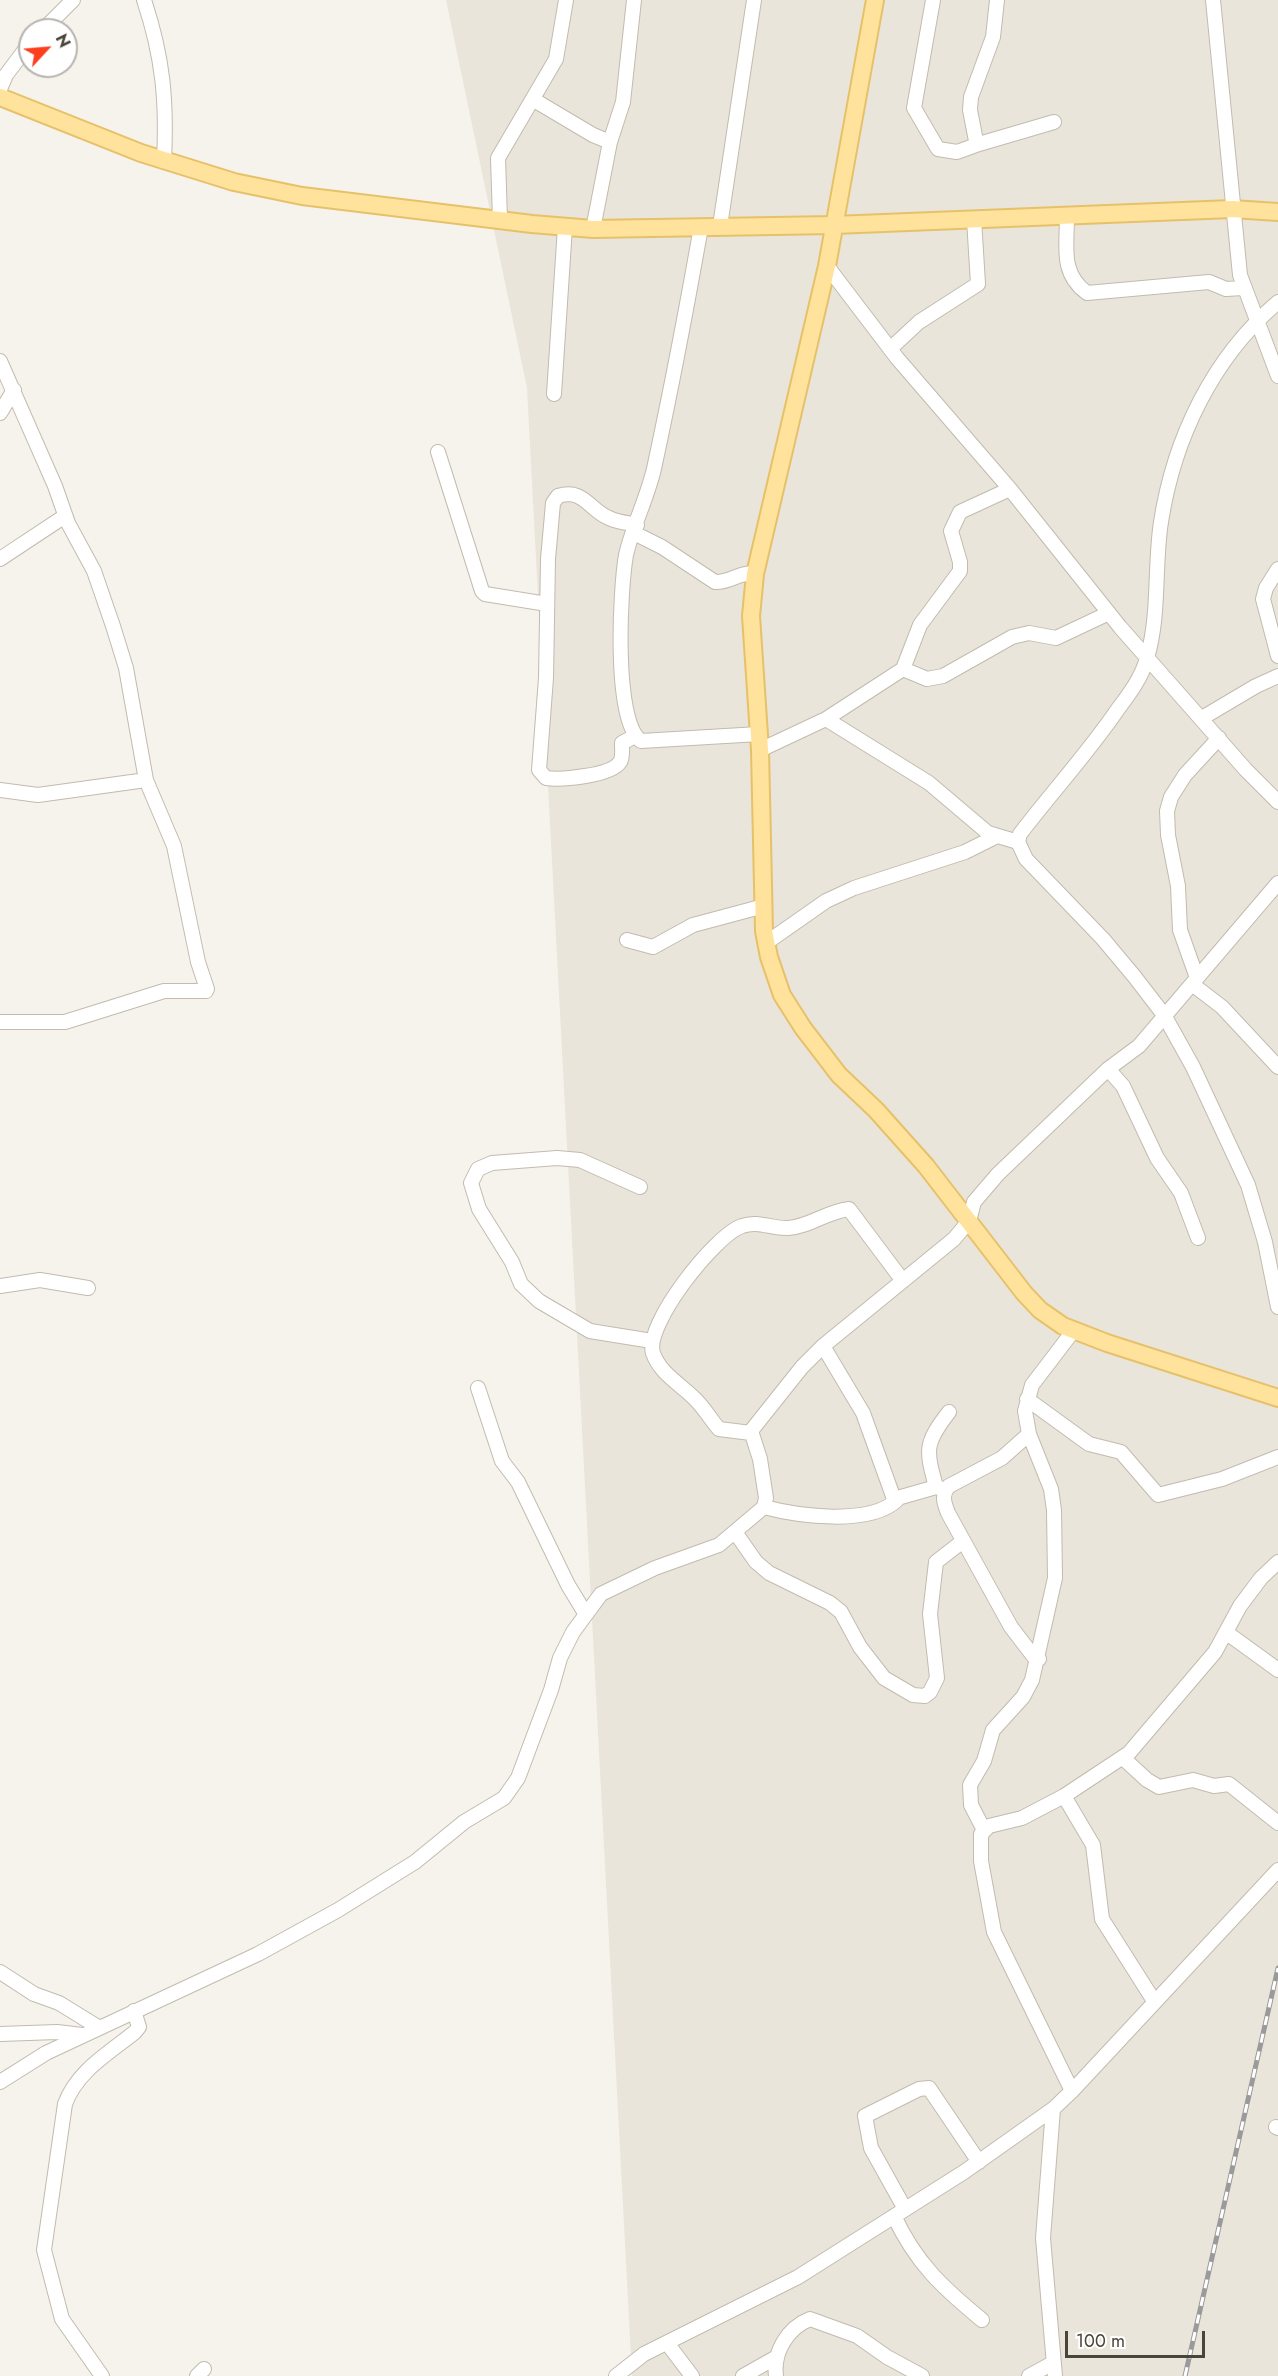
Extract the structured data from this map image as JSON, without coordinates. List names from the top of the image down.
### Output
{
  "scale_bar": "100 m",
  "north": "top right"
}
